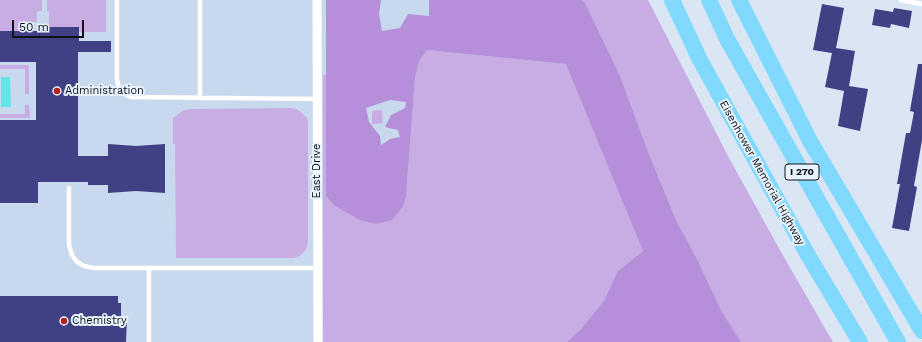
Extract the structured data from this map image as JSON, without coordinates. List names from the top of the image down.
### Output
{
  "streets": {
    "highway": ["I 270", "Eisenhower Memorial Highway"],
    "street": ["East Drive"]
  },
  "places": ["Administration", "Chemistry"],
  "scale_bar": "50 m"
}
